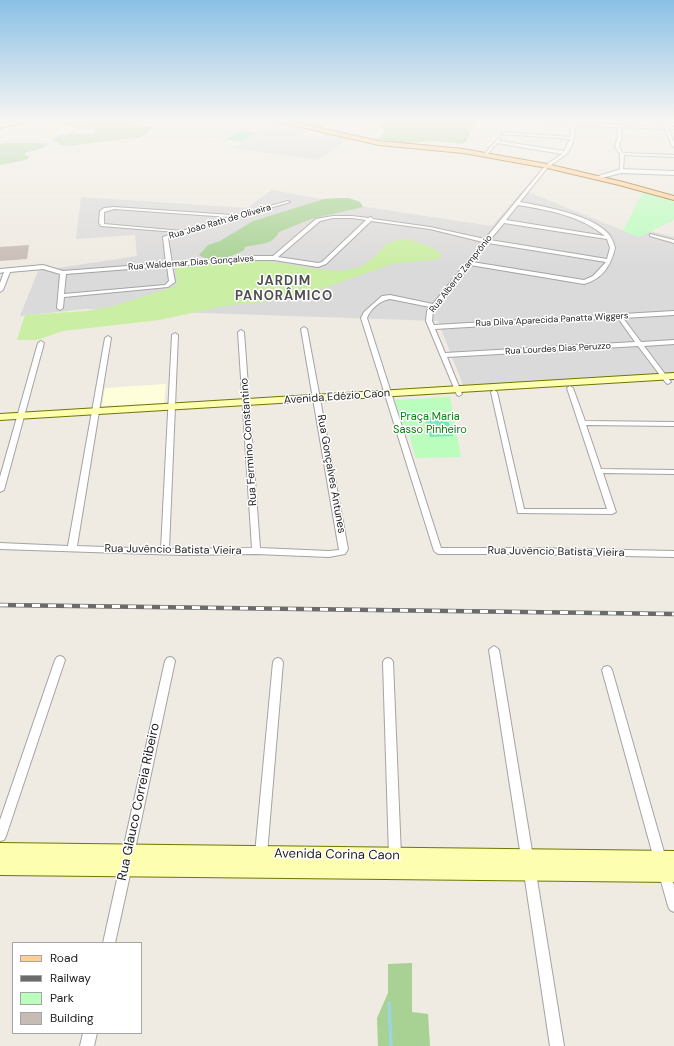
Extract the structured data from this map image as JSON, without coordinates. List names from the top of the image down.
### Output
{
  "streets": {
    "main road": ["Avenida Edézio Caon", "Avenida Corina Caon"],
    "street": [
      "Rua João Rath de Oliveira",
      "Rua Waldemar Dias Gonçalves",
      "Rua Alberto Zamprônio",
      "Rua Dilva Aparecida Panatta Wiggers",
      "Rua Lourdes Dias Peruzzo",
      "Rua Fermino Constantino",
      "Rua Gonçalves Antunes",
      "Rua Juvêncio Batista Vieira",
      "Rua Glauco Correia Ribeiro"
    ]
  },
  "crossings": [
    ["Rua João Rath de Oliveira", "Rua Waldemar Dias Gonçalves"],
    ["Rua Alberto Zamprônio", "Rua Dilva Aparecida Panatta Wiggers"],
    ["Rua Alberto Zamprônio", "Rua Lourdes Dias Peruzzo"],
    ["Rua Alberto Zamprônio", "Avenida Edézio Caon"],
    ["Avenida Edézio Caon", "Rua Fermino Constantino"],
    ["Avenida Edézio Caon", "Rua Gonçalves Antunes"],
    ["Avenida Edézio Caon", "Rua Juvêncio Batista Vieira"],
    ["Rua Fermino Constantino", "Rua Juvêncio Batista Vieira"],
    ["Rua Gonçalves Antunes", "Rua Juvêncio Batista Vieira"],
    ["Rua Glauco Correia Ribeiro", "Avenida Corina Caon"]
  ],
  "districts": ["JARDIM PANORÂMICO"],
  "parks": ["Praça Maria Sasso Pinheiro"],
  "legend": [
    "Road",
    "Railway",
    "Park",
    "Building"
  ]
}
